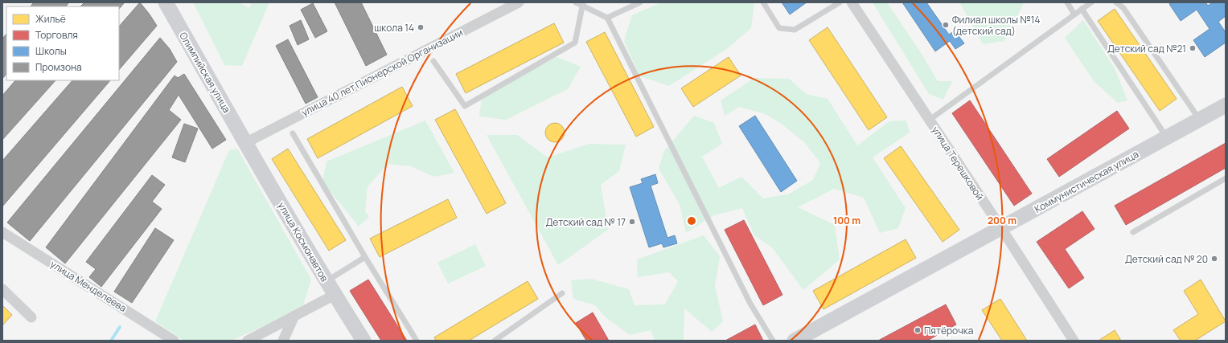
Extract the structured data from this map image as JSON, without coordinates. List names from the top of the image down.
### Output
{
  "streets": {
    "street": [
      "Олимпийская улица",
      "улица 40 лет Пионерской Организации",
      "улица Терешковой",
      "Коммунистическая улица",
      "улица Космонавтов",
      "улица Менделеева"
    ]
  },
  "crossings": [
    ["Олимпийская улица", "улица 40 лет Пионерской Организации"],
    ["Олимпийская улица", "улица Космонавтов"],
    ["улица 40 лет Пионерской Организации", "улица Космонавтов"],
    ["улица Терешковой", "Коммунистическая улица"]
  ],
  "places": [
    "Филиал школы №14 (детский сад)",
    "школа 14",
    "Детский сад №21",
    "Детский сад № 17",
    "Детский сад № 20",
    "Пятёрочка"
  ],
  "legend": [
    "Жильё",
    "Торговля",
    "Школы",
    "Промзона"
  ],
  "rings": ["100 m", "200 m"]
}
